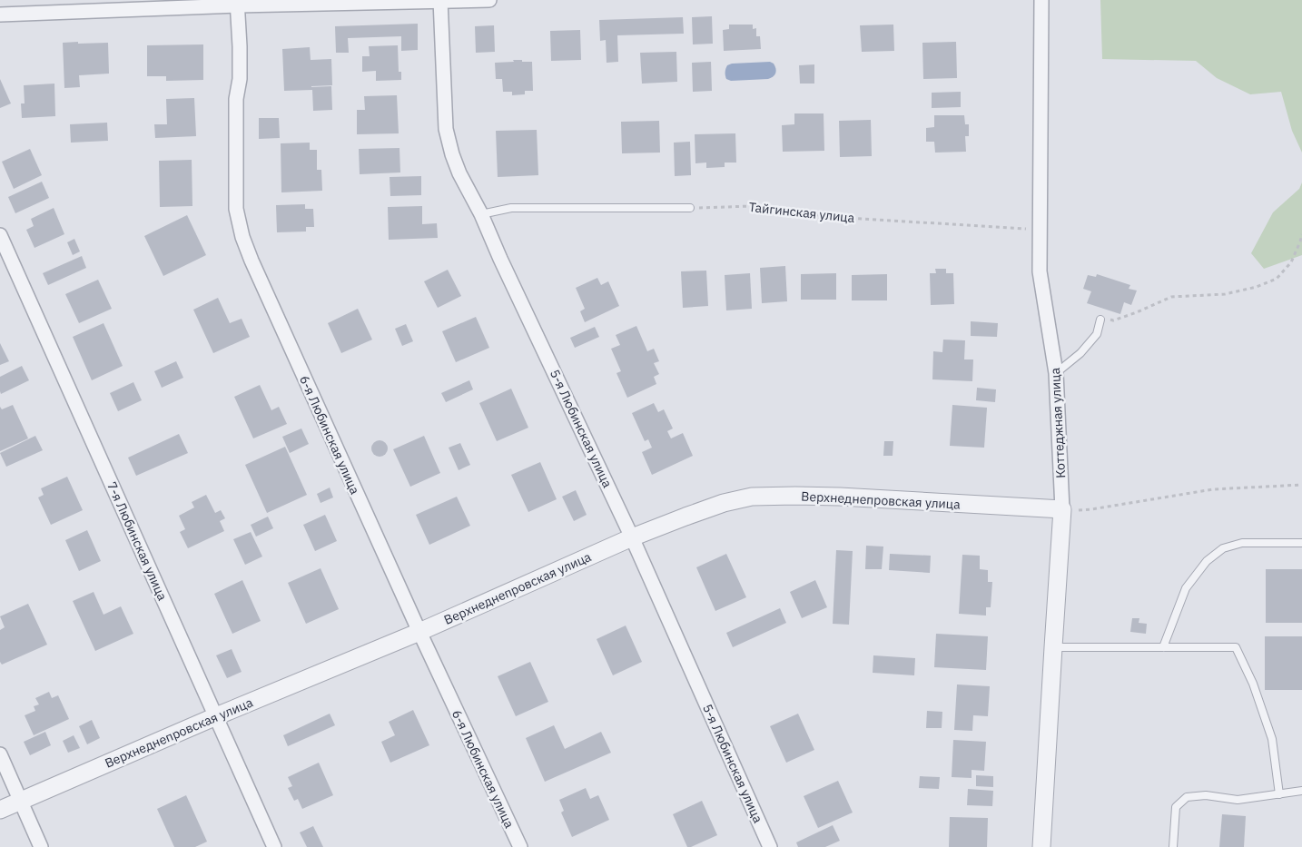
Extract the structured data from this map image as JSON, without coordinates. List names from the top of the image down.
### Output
{
  "streets": {
    "street": [
      "Коттеджная улица",
      "5-я Любинская улица",
      "6-я Любинская улица",
      "Верхнеднепровская улица",
      "7-я Любинская улица"
    ],
    "path": ["Тайгинская улица"]
  },
  "crossings": [
    ["Тайгинская улица", "Коттеджная улица"],
    ["Коттеджная улица", "Верхнеднепровская улица"],
    ["5-я Любинская улица", "Верхнеднепровская улица"],
    ["6-я Любинская улица", "Верхнеднепровская улица"],
    ["Верхнеднепровская улица", "7-я Любинская улица"]
  ]
}
